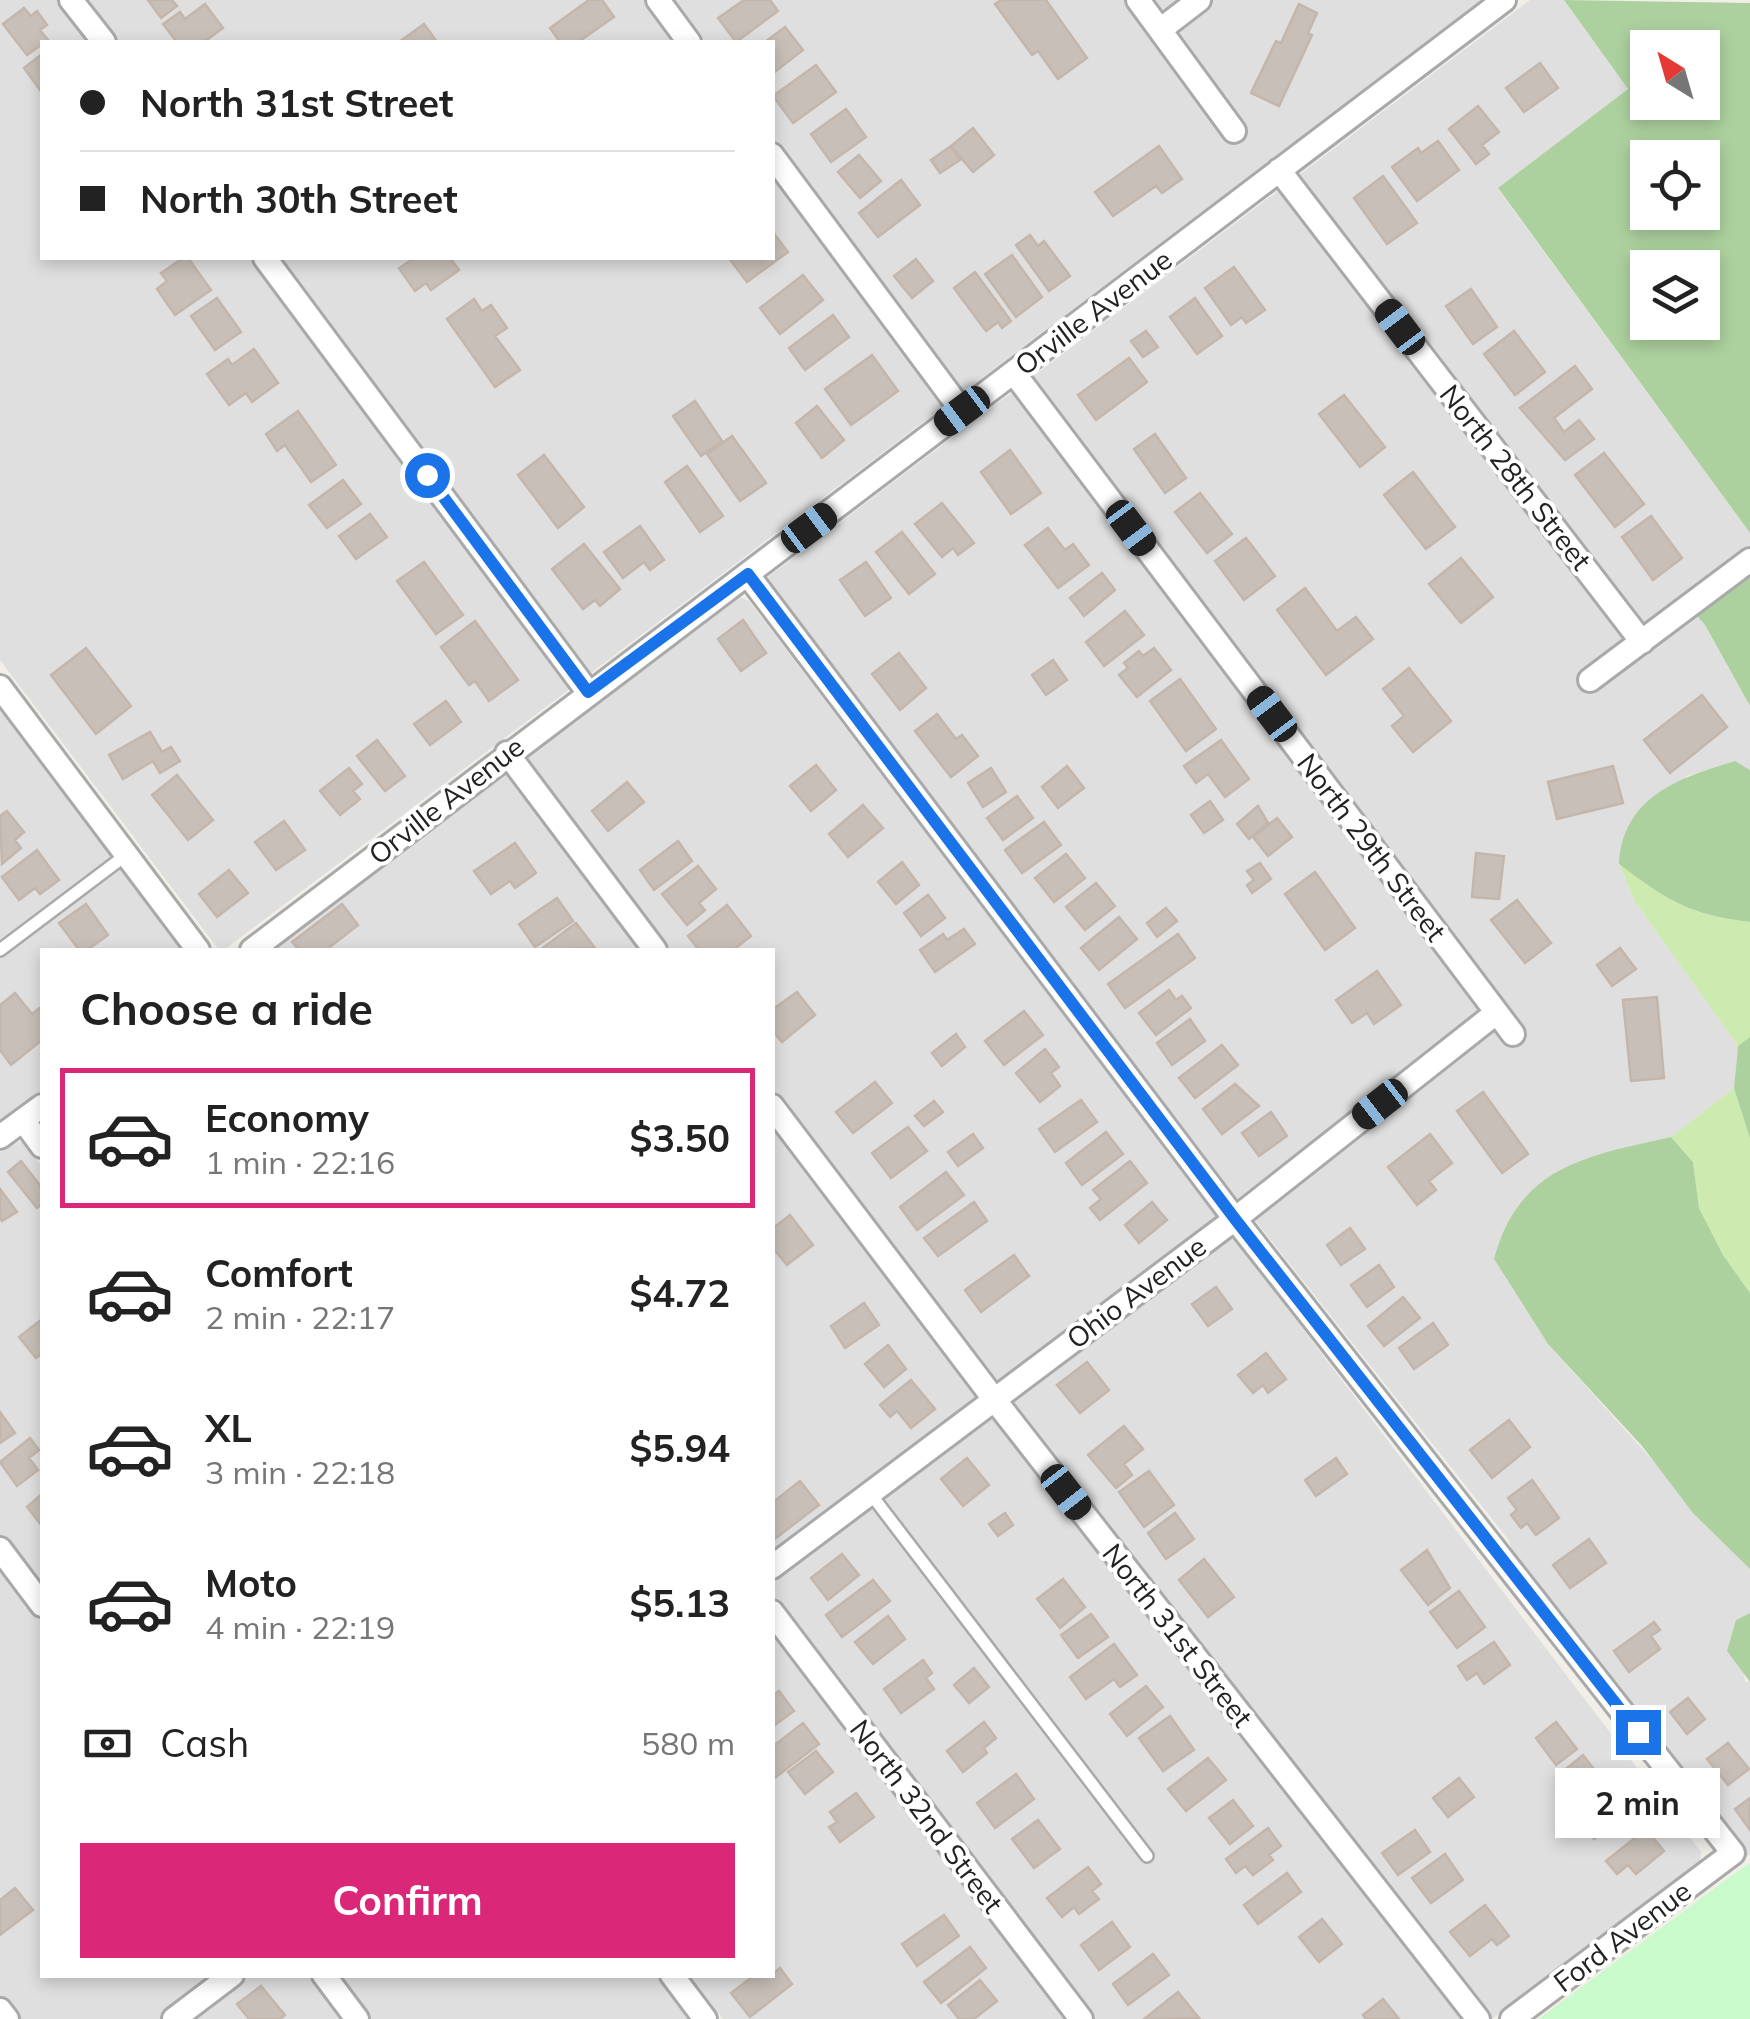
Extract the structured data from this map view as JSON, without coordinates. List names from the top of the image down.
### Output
{
  "streets": {
    "street": [
      "Orville Avenue",
      "North 28th Street",
      "North 29th Street",
      "Ohio Avenue",
      "North 31st Street",
      "North 32nd Street",
      "Ford Avenue"
    ]
  },
  "crossings": [
    ["Orville Avenue", "North 28th Street"],
    ["Orville Avenue", "North 29th Street"],
    ["North 29th Street", "Ohio Avenue"],
    ["Ohio Avenue", "North 31st Street"],
    ["Ohio Avenue", "Ford Avenue"]
  ],
  "north": "top left",
  "page": {
    "banner": ["North 31st Street", "North 30th Street"],
    "heading": "Choose a ride",
    "list": [
      {
        "name": "Economy",
        "note": "1 min · 22:16",
        "value": "$3.50"
      },
      {
        "name": "Comfort",
        "note": "2 min · 22:17",
        "value": "$4.72"
      },
      {
        "name": "XL",
        "note": "3 min · 22:18",
        "value": "$5.94"
      },
      {
        "name": "Moto",
        "note": "4 min · 22:19",
        "value": "$5.13"
      }
    ],
    "pay": ["Cash", "580 m"],
    "bubble": "2 min",
    "buttons": "Confirm"
  }
}
